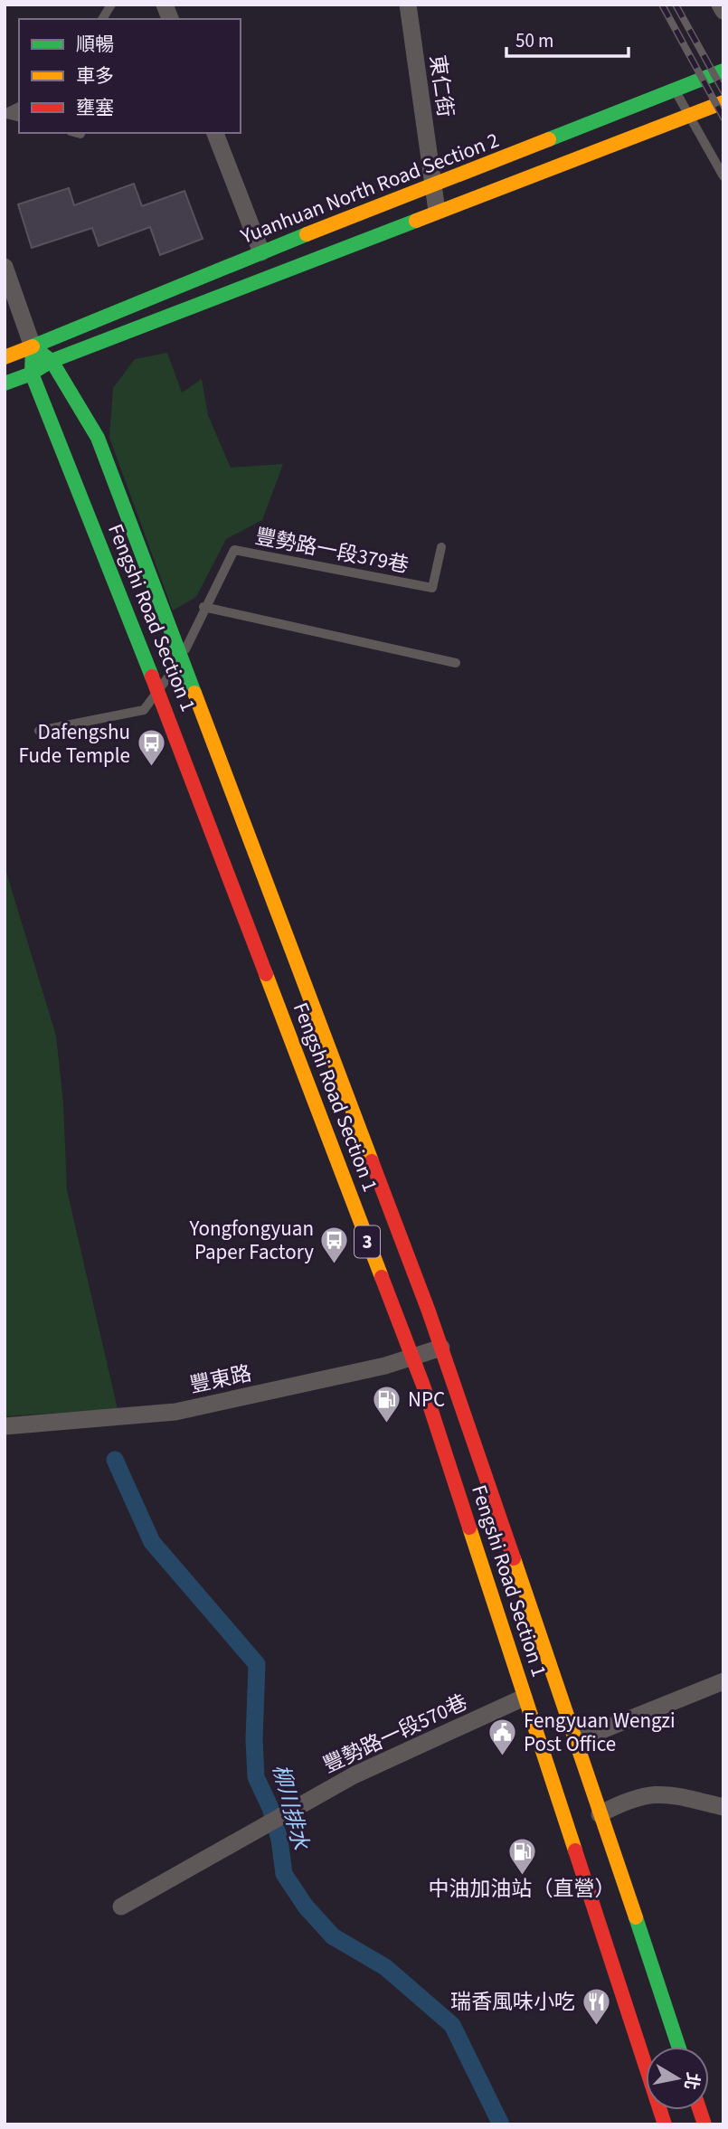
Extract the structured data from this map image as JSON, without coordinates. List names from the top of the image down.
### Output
{
  "streets": {
    "main road": ["Yuanhuan North Road Section 2", "Fengshi Road Section 1", "3"],
    "street": ["東仁街", "豐東路", "豐勢路一段570巷"],
    "lane": ["豐勢路一段379巷"]
  },
  "crossings": [
    ["東仁街", "Yuanhuan North Road Section 2"],
    ["Yuanhuan North Road Section 2", "Fengshi Road Section 1"],
    ["豐勢路一段379巷", "Fengshi Road Section 1"],
    ["Fengshi Road Section 1", "豐東路"],
    ["Fengshi Road Section 1", "豐勢路一段570巷"]
  ],
  "water": ["柳川排水"],
  "places": {
    "bus stop": ["Dafengshu Fude Temple", "Yongfongyuan Paper Factory"],
    "fuel station": ["NPC", "中油加油站（直營）"],
    "public building": ["Fengyuan Wengzi Post Office"],
    "restaurant": ["瑞香風味小吃"]
  },
  "legend": ["順暢", "車多", "壅塞"],
  "scale_bar": "50 m",
  "north": "right"
}
